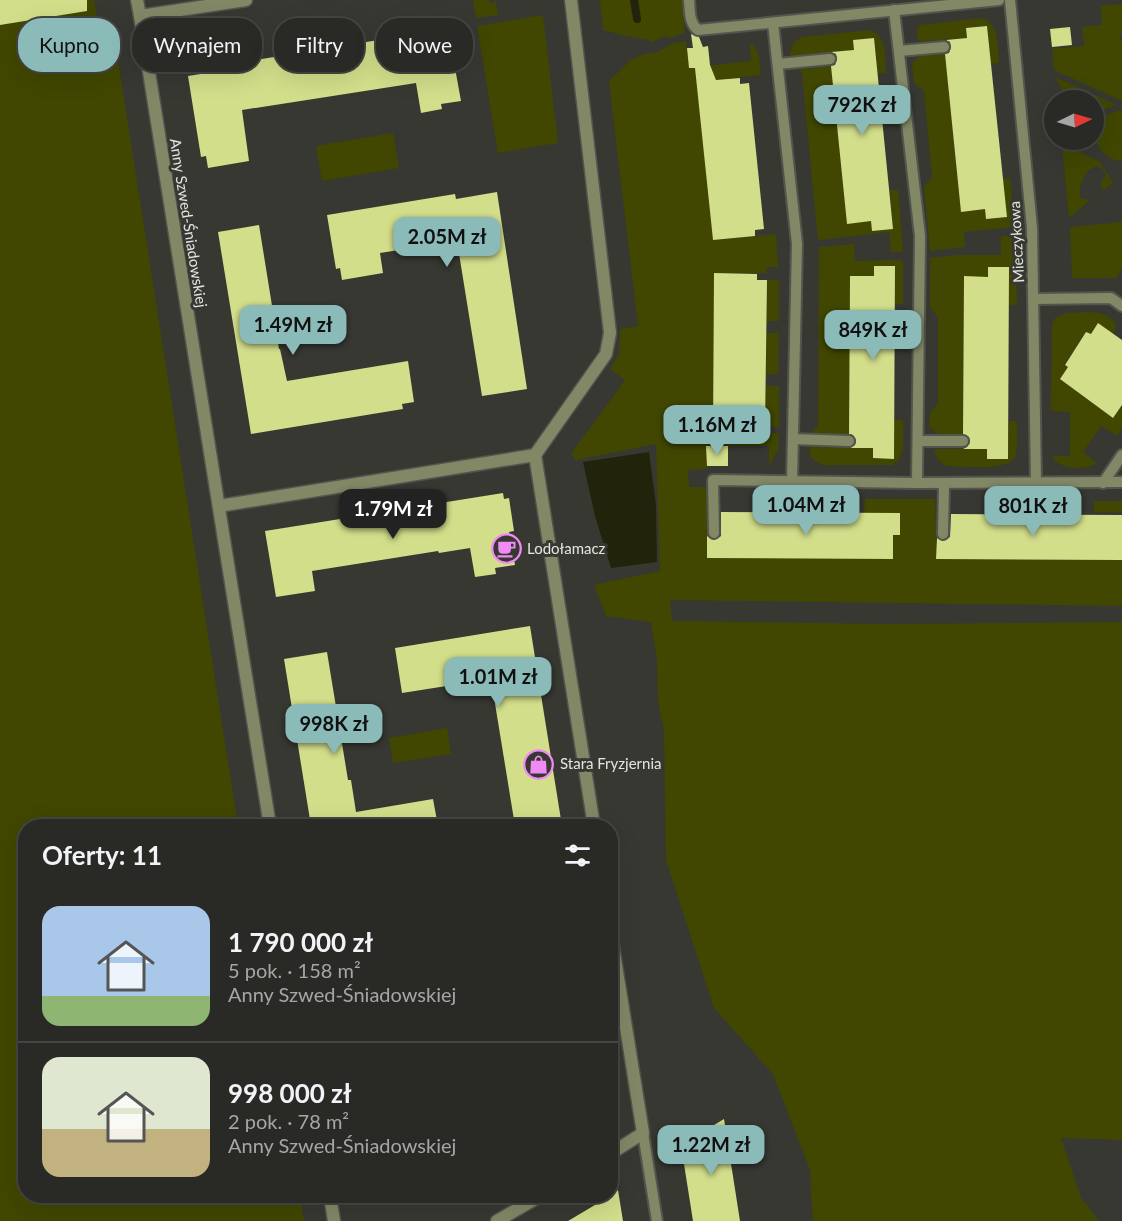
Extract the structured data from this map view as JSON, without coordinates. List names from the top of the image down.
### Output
{
  "streets": {
    "street": ["Anny Szwed-Śniadowskiej"],
    "lane": ["Mieczykowa"]
  },
  "places": {
    "cafe": ["Lodołamacz"],
    "shop": ["Stara Fryzjernia"]
  },
  "north": "right",
  "page": {
    "chip": [
      "Kupno",
      "Wynajem",
      "Filtry",
      "Nowe"
    ],
    "price": [
      "792K zł",
      "2.05M zł",
      "1.49M zł",
      "849K zł",
      "1.16M zł",
      "1.04M zł",
      "801K zł",
      "1.79M zł",
      "1.01M zł",
      "998K zł",
      "1.22M zł"
    ],
    "heading": "Oferty: 11",
    "list": [
      {
        "name": "1 790 000 zł",
        "note": "5 pok. · 158 m² · Anny Szwed-Śniadowskiej"
      },
      {
        "name": "998 000 zł",
        "note": "2 pok. · 78 m² · Anny Szwed-Śniadowskiej"
      }
    ]
  }
}
